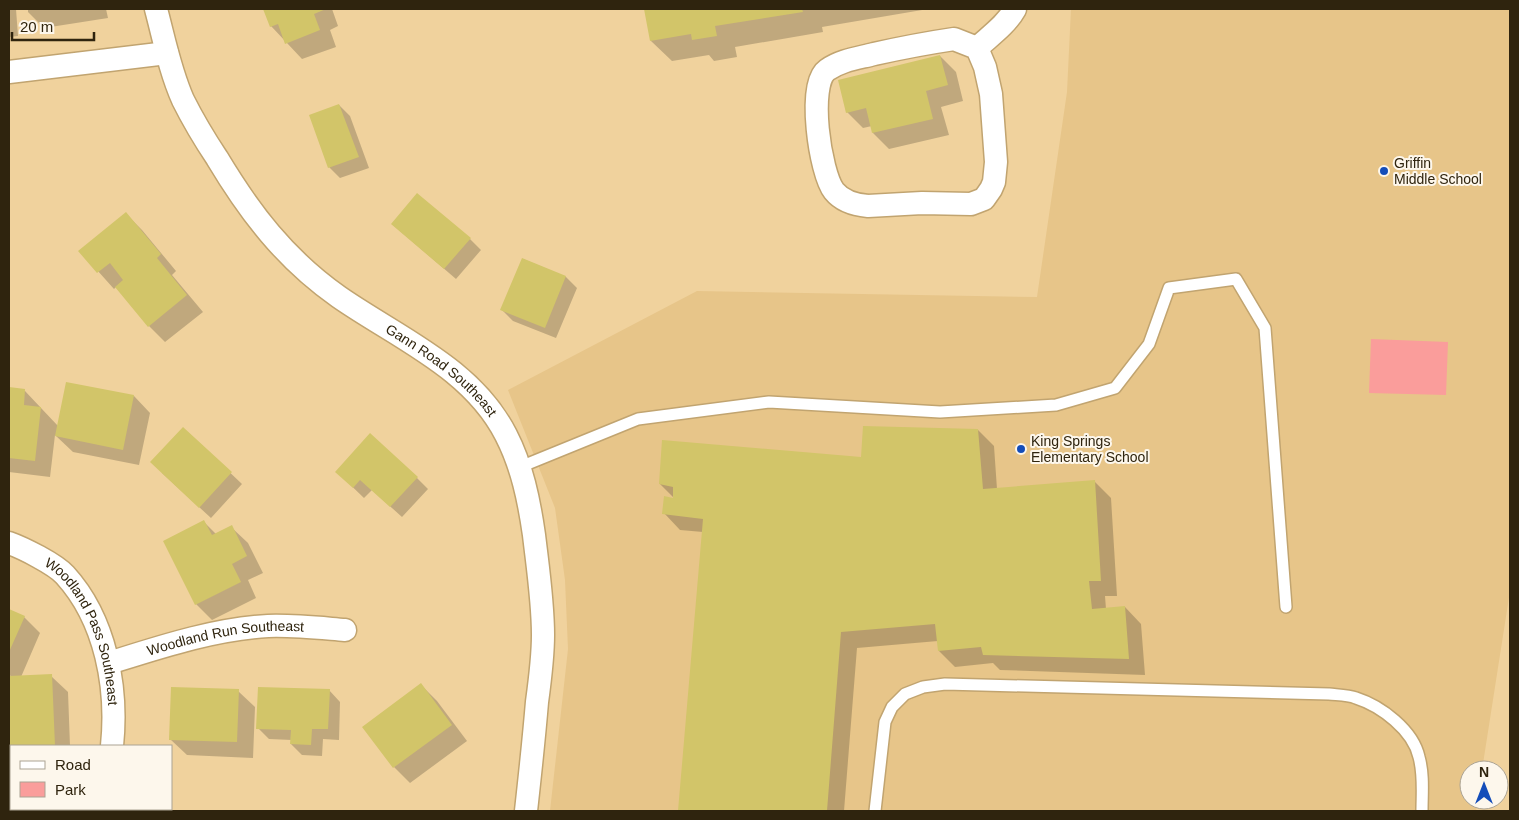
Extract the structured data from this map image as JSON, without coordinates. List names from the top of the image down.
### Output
{
  "streets": {
    "street": ["Gann Road Southeast", "Woodland Pass Southeast", "Woodland Run Southeast"]
  },
  "crossings": [
    ["Woodland Pass Southeast", "Woodland Run Southeast"]
  ],
  "places": ["Griffin Middle School", "King Springs Elementary School"],
  "legend": ["Road", "Park"],
  "scale_bar": "20 m",
  "north": "top"
}
